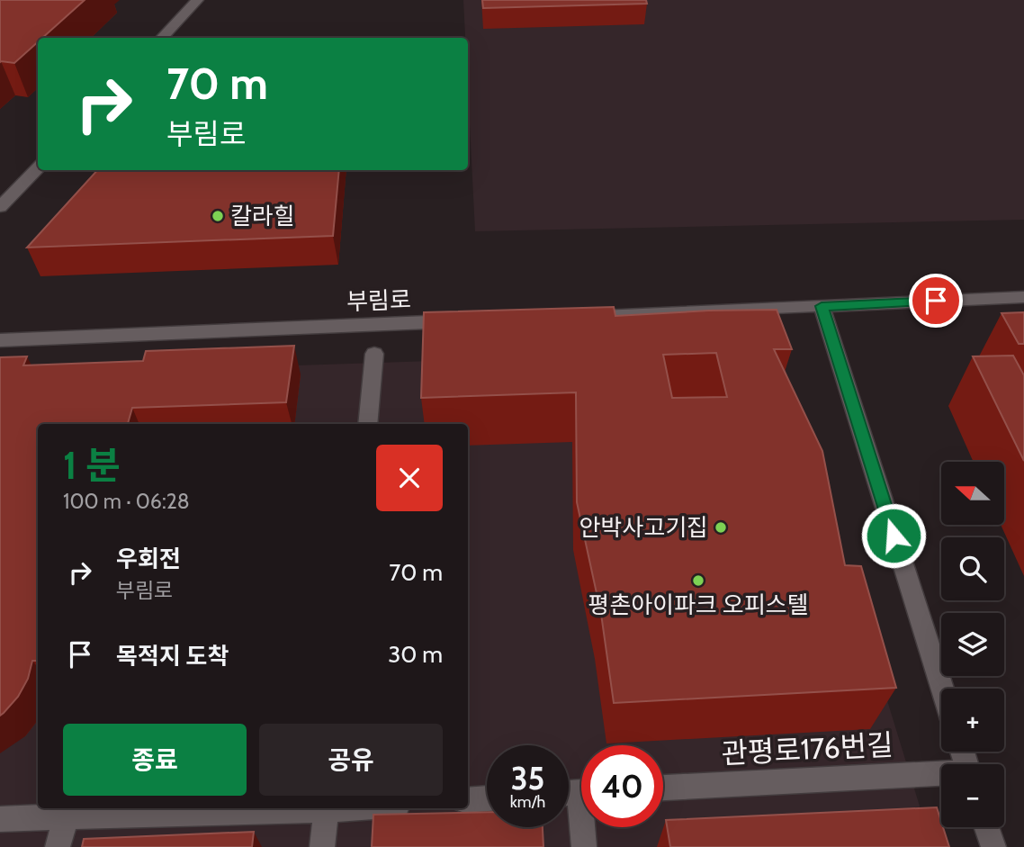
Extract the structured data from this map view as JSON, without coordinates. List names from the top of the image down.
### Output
{
  "streets": {
    "street": ["부림로", "관평로176번길"]
  },
  "places": ["칼라힐", "안박사고기집", "평촌아이파크 오피스텔"],
  "north": "left",
  "page": {
    "turn": ["70 m", "부림로"],
    "heading": ["1 분", "100 m · 06:28"],
    "map_buttons": ["+", "−"],
    "list": [
      {
        "name": "우회전",
        "note": "부림로",
        "value": "70 m"
      },
      {
        "name": "목적지 도착",
        "value": "30 m"
      }
    ],
    "buttons": ["종료", "공유"],
    "speed": "35 km/h",
    "limit": "40"
  }
}
